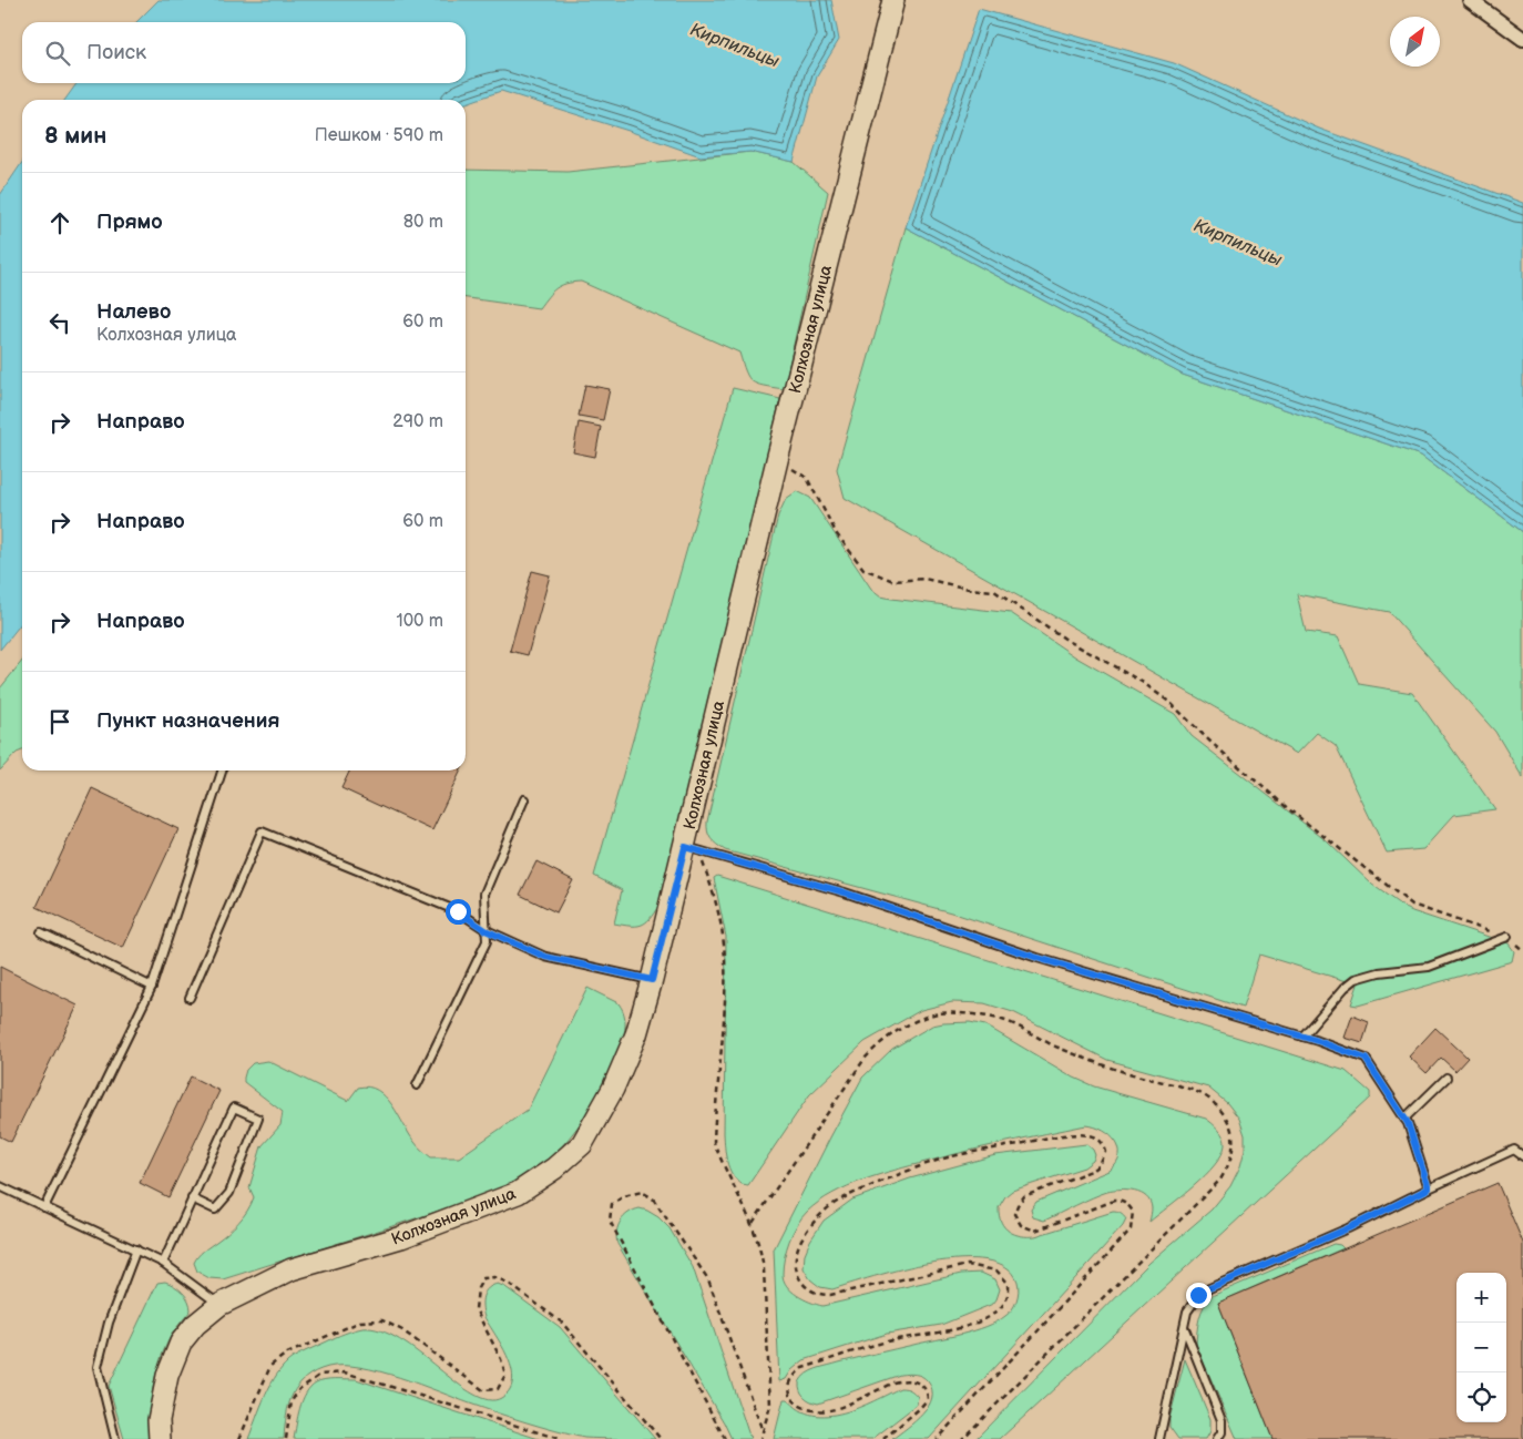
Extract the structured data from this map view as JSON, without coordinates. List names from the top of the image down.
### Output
{
  "streets": {
    "main road": ["Колхозная улица"]
  },
  "water": ["Кирпильцы"],
  "north": "top right",
  "page": {
    "search": "Поиск",
    "heading": ["8 мин", "Пешком · 590 m"],
    "list": [
      ["Прямо", "80 m"],
      ["Налево", "Колхозная улица", "60 m"],
      ["Направо", "290 m"],
      ["Направо", "60 m"],
      ["Направо", "100 m"],
      "Пункт назначения"
    ],
    "map_buttons": ["+", "−"]
  }
}
